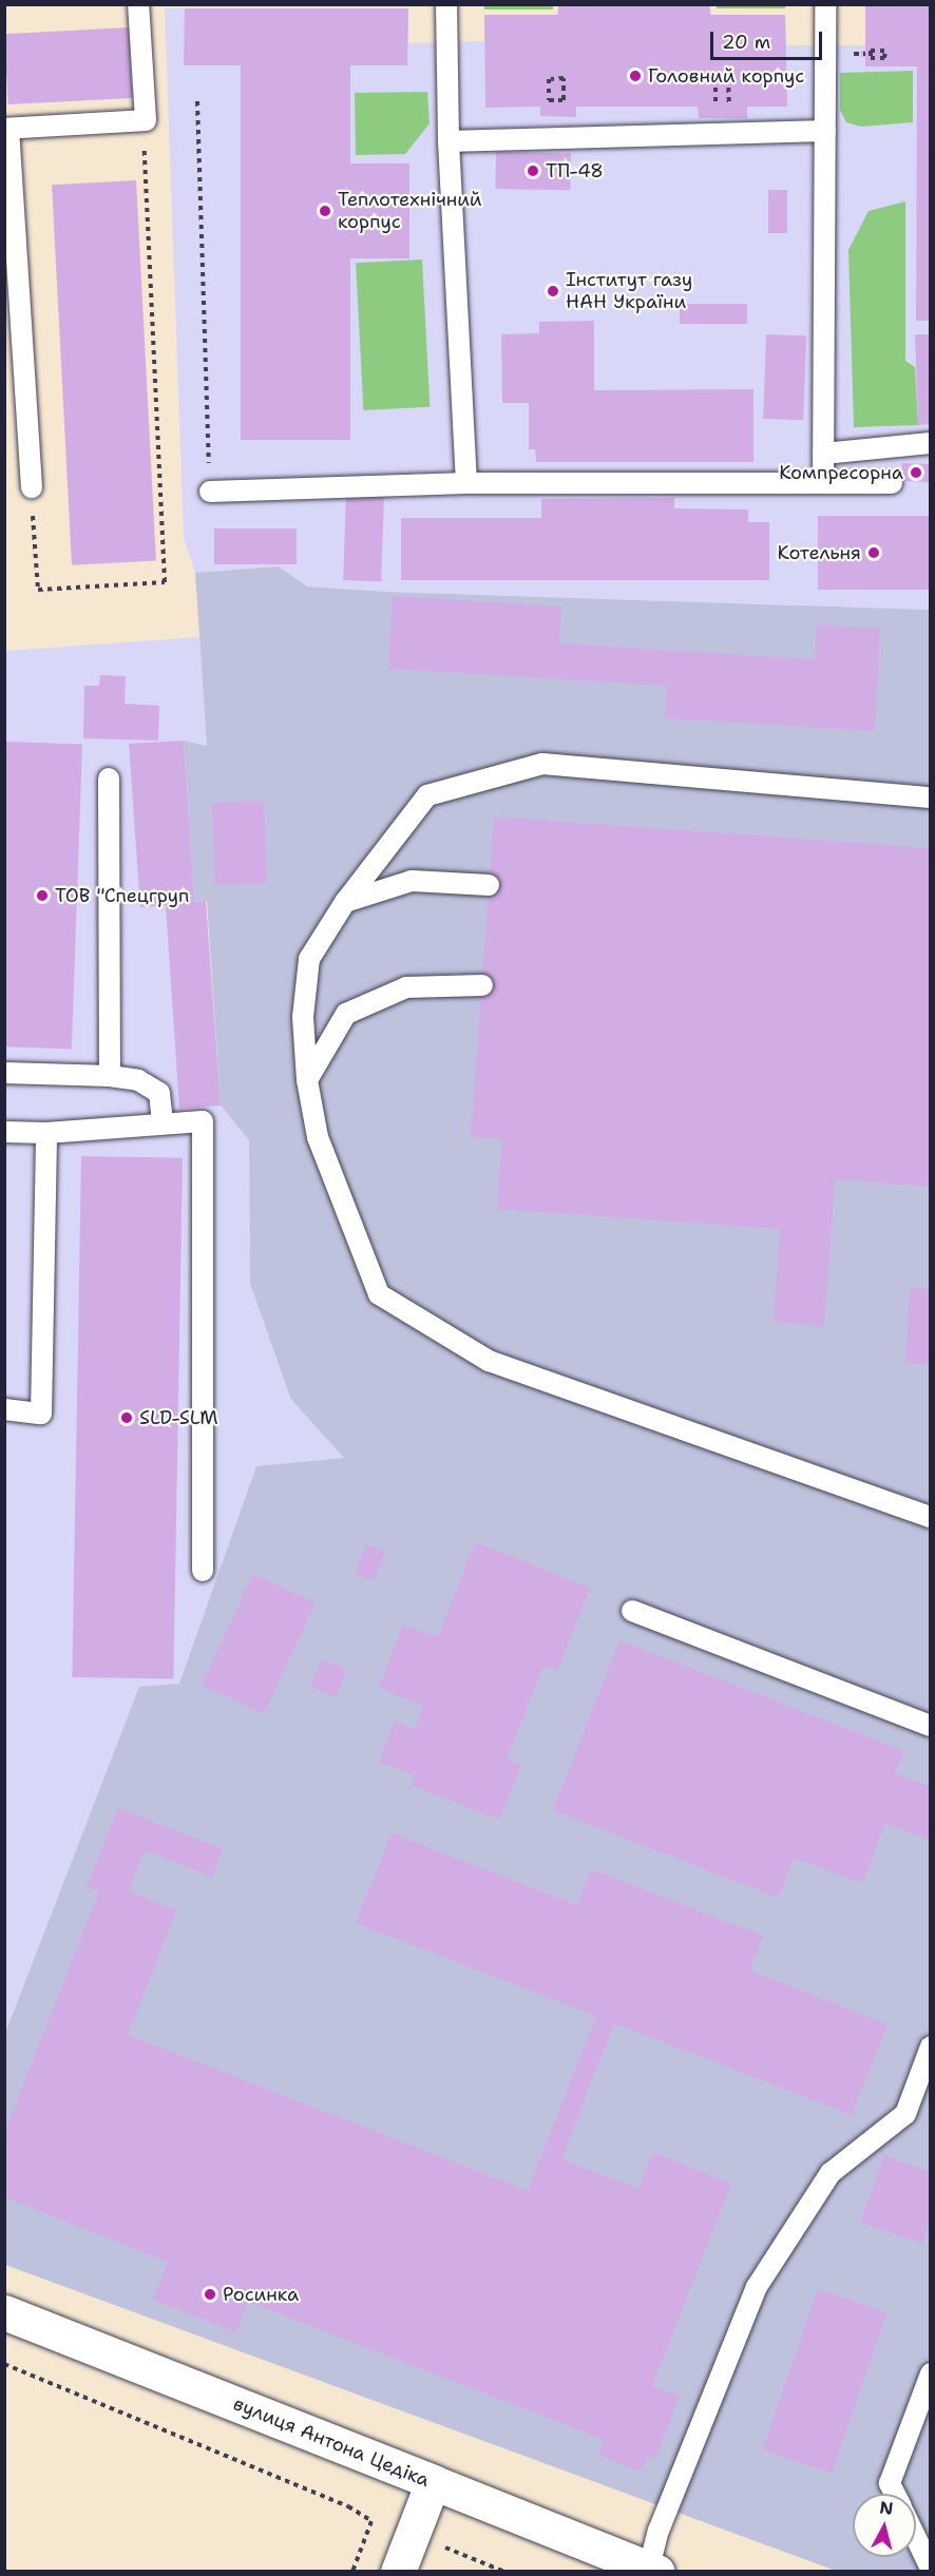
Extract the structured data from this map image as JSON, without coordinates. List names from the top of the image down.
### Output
{
  "streets": {
    "street": ["вулиця Антона Цедіка"]
  },
  "places": [
    "Головний корпус",
    "ТП-48",
    "Теплотехнічний корпус",
    "Інститут газу НАН України",
    "Компресорна",
    "Котельня",
    "ТОВ \"Спецгруп",
    "SLD-SLM",
    "Росинка"
  ],
  "scale_bar": "20 m",
  "north": "top"
}
